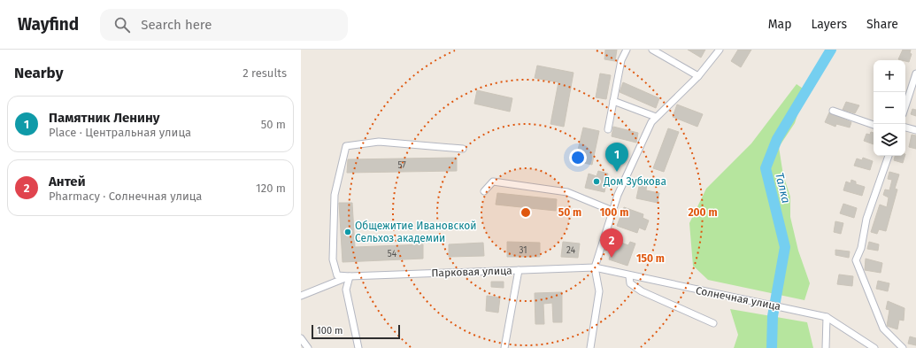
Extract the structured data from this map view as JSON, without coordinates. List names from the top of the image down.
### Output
{
  "streets": {
    "street": ["Парковая улица", "Солнечная улица"]
  },
  "crossings": [
    ["Парковая улица", "Солнечная улица"]
  ],
  "water": ["Талка"],
  "places": ["Дом Зубкова", "Общежитие Ивановской Сельхоз академии"],
  "house_numbers": [
    "57",
    "31",
    "24",
    "54"
  ],
  "scale_bar": "100 m",
  "page": {
    "header": "Wayfind",
    "search": "Search here",
    "nav": ["Map", "Layers", "Share"],
    "heading": ["Nearby", "2 results"],
    "map_buttons": ["+", "−"],
    "list": [
      {
        "mark": "1",
        "name": "Памятник Ленину",
        "note": "Place · Центральная улица",
        "value": "50 m"
      },
      {
        "mark": "2",
        "name": "Антей",
        "note": "Pharmacy · Солнечная улица",
        "value": "120 m"
      }
    ],
    "pins": ["1", "2"],
    "scale": "100 m"
  },
  "rings": [
    "50 m",
    "100 m",
    "200 m",
    "150 m"
  ]
}
